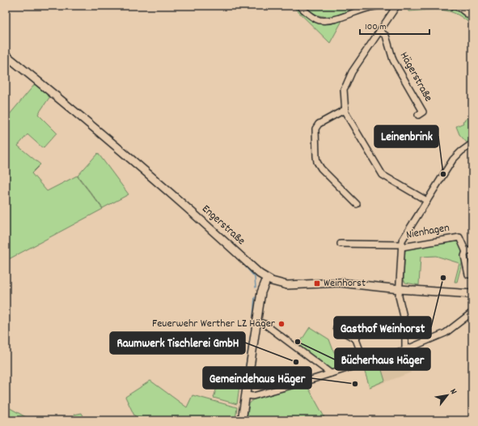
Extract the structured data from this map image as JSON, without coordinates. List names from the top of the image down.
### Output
{
  "streets": {
    "main road": ["Engerstraße"],
    "street": ["Hägerstraße", "Nienhagen"]
  },
  "places": {
    "other": [
      "Leinenbrink",
      "Gasthof Weinhorst",
      "Feuerwehr Werther LZ Häger",
      "Bücherhaus Häger",
      "Raumwerk Tischlerei GmbH",
      "Gemeindehaus Häger"
    ],
    "transit": ["Weinhorst"]
  },
  "scale_bar": "100 m",
  "north": "top right"
}
